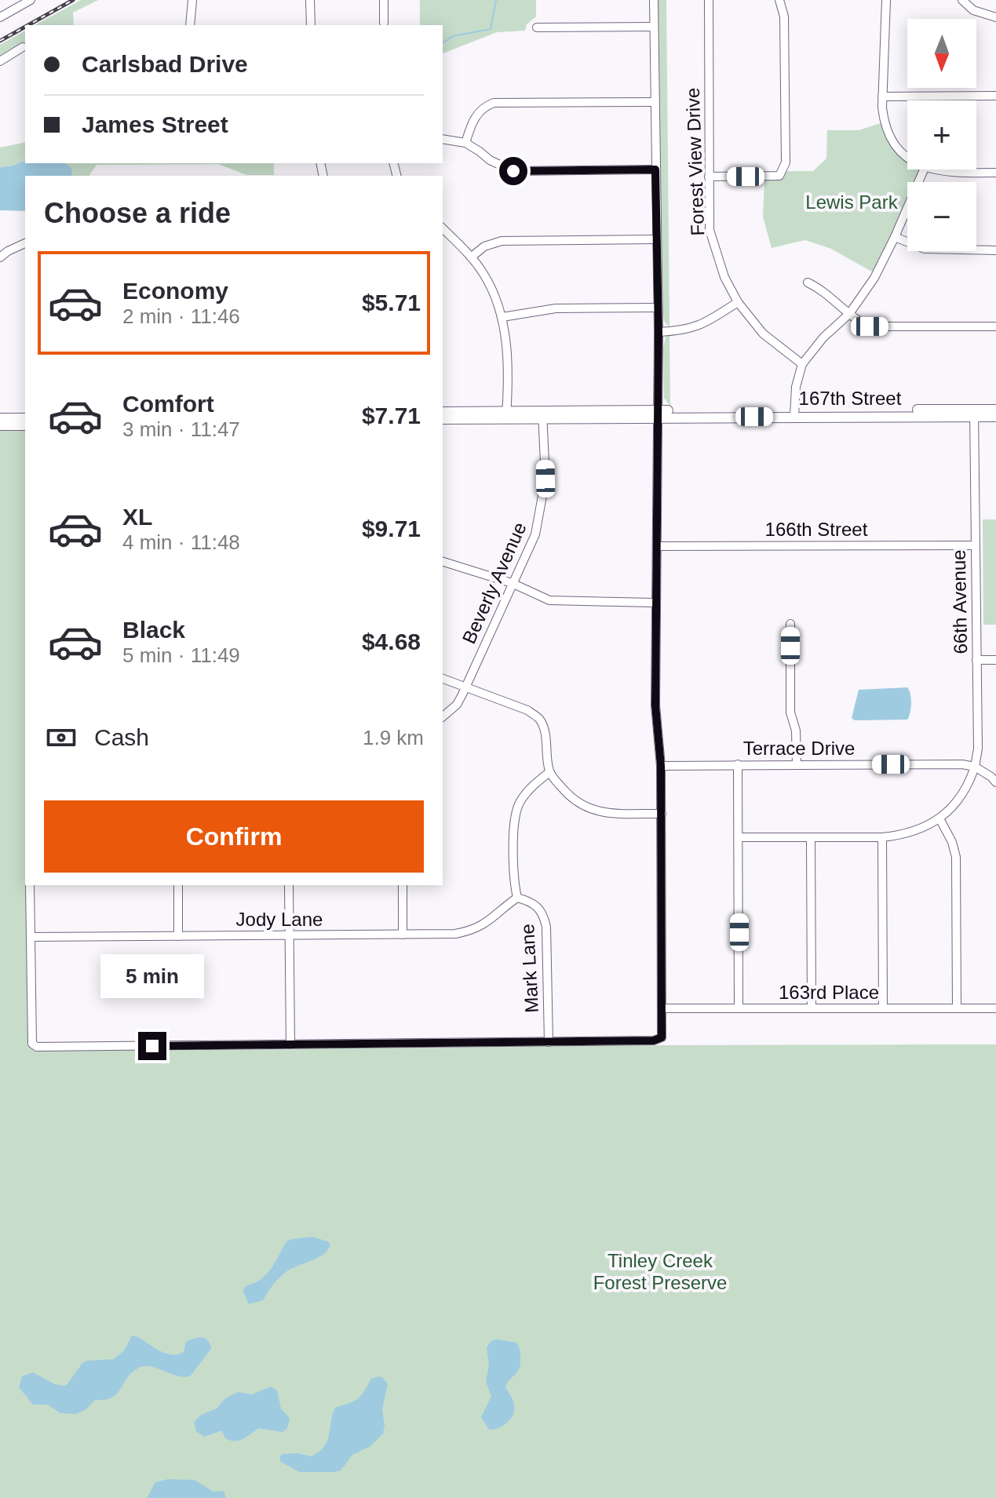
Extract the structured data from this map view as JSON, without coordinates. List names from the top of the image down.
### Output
{
  "streets": {
    "main road": ["167th Street"],
    "street": [
      "Forest View Drive",
      "166th Street",
      "Beverly Avenue",
      "66th Avenue",
      "Terrace Drive",
      "Jody Lane",
      "Mark Lane",
      "163rd Place"
    ]
  },
  "crossings": [
    ["167th Street", "Beverly Avenue"],
    ["167th Street", "66th Avenue"],
    ["166th Street", "66th Avenue"],
    ["66th Avenue", "Terrace Drive"],
    ["Jody Lane", "Mark Lane"]
  ],
  "parks": ["Lewis Park", "Tinley Creek Forest Preserve"],
  "north": "bottom",
  "page": {
    "map_buttons": ["+", "−"],
    "banner": ["Carlsbad Drive", "James Street"],
    "heading": "Choose a ride",
    "list": [
      {
        "name": "Economy",
        "note": "2 min · 11:46",
        "value": "$5.71"
      },
      {
        "name": "Comfort",
        "note": "3 min · 11:47",
        "value": "$7.71"
      },
      {
        "name": "XL",
        "note": "4 min · 11:48",
        "value": "$9.71"
      },
      {
        "name": "Black",
        "note": "5 min · 11:49",
        "value": "$4.68"
      }
    ],
    "pay": ["Cash", "1.9 km"],
    "buttons": "Confirm",
    "bubble": "5 min"
  }
}
